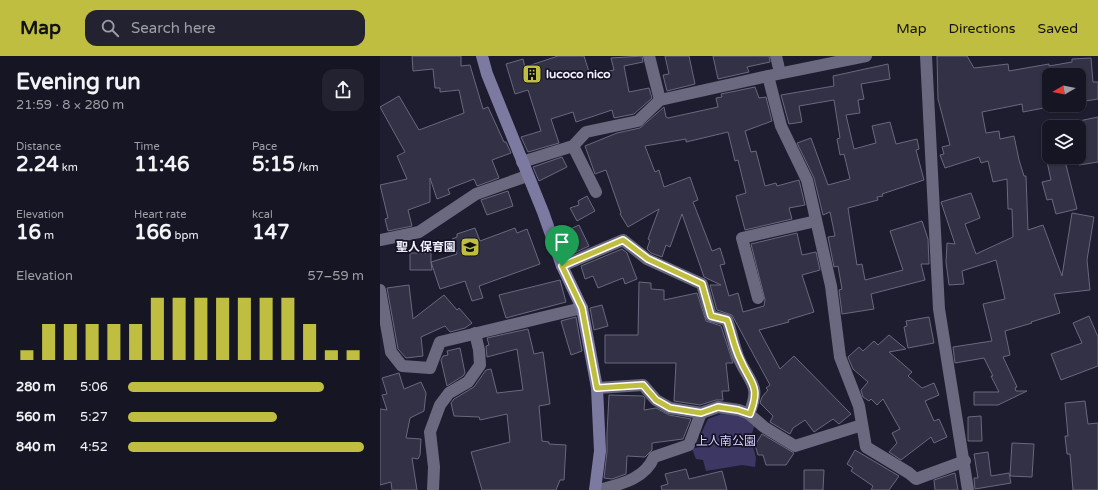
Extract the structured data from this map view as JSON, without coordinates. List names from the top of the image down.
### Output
{
  "parks": ["上人南公園"],
  "places": {
    "building": ["lucoco nico"],
    "school or university": ["聖人保育園"]
  },
  "north": "left",
  "page": {
    "header": "Map",
    "search": "Search here",
    "nav": ["Map", "Directions", "Saved"],
    "heading": ["Evening run", "21:59 · 8 × 280 m"],
    "stats": [
      ["Distance", "2.24 km"],
      ["Time", "11:46"],
      ["Pace", "5:15 /km"],
      ["Elevation", "16 m"],
      ["Heart rate", "166 bpm"],
      ["kcal", "147"]
    ],
    "chart": ["Elevation", "57–59 m"],
    "list": [
      {
        "name": "280 m",
        "note": "5:06"
      },
      {
        "name": "560 m",
        "note": "5:27"
      },
      {
        "name": "840 m",
        "note": "4:52"
      }
    ]
  }
}
